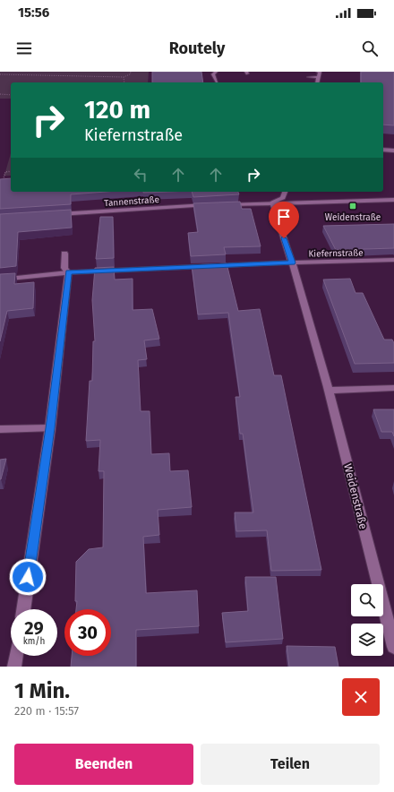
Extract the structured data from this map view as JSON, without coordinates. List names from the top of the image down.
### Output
{
  "streets": {
    "street": ["Tannenstraße", "Kiefernstraße", "Weidenstraße"]
  },
  "crossings": [
    ["Tannenstraße", "Weidenstraße"],
    ["Kiefernstraße", "Weidenstraße"]
  ],
  "places": {
    "transit": ["Weidenstraße"]
  },
  "page": {
    "status": "15:56",
    "header": "Routely",
    "turn": ["120 m", "Kiefernstraße"],
    "speed": "29 km/h",
    "limit": "30",
    "heading": ["1 Min.", "220 m · 15:57"],
    "buttons": ["Beenden", "Teilen"]
  }
}
